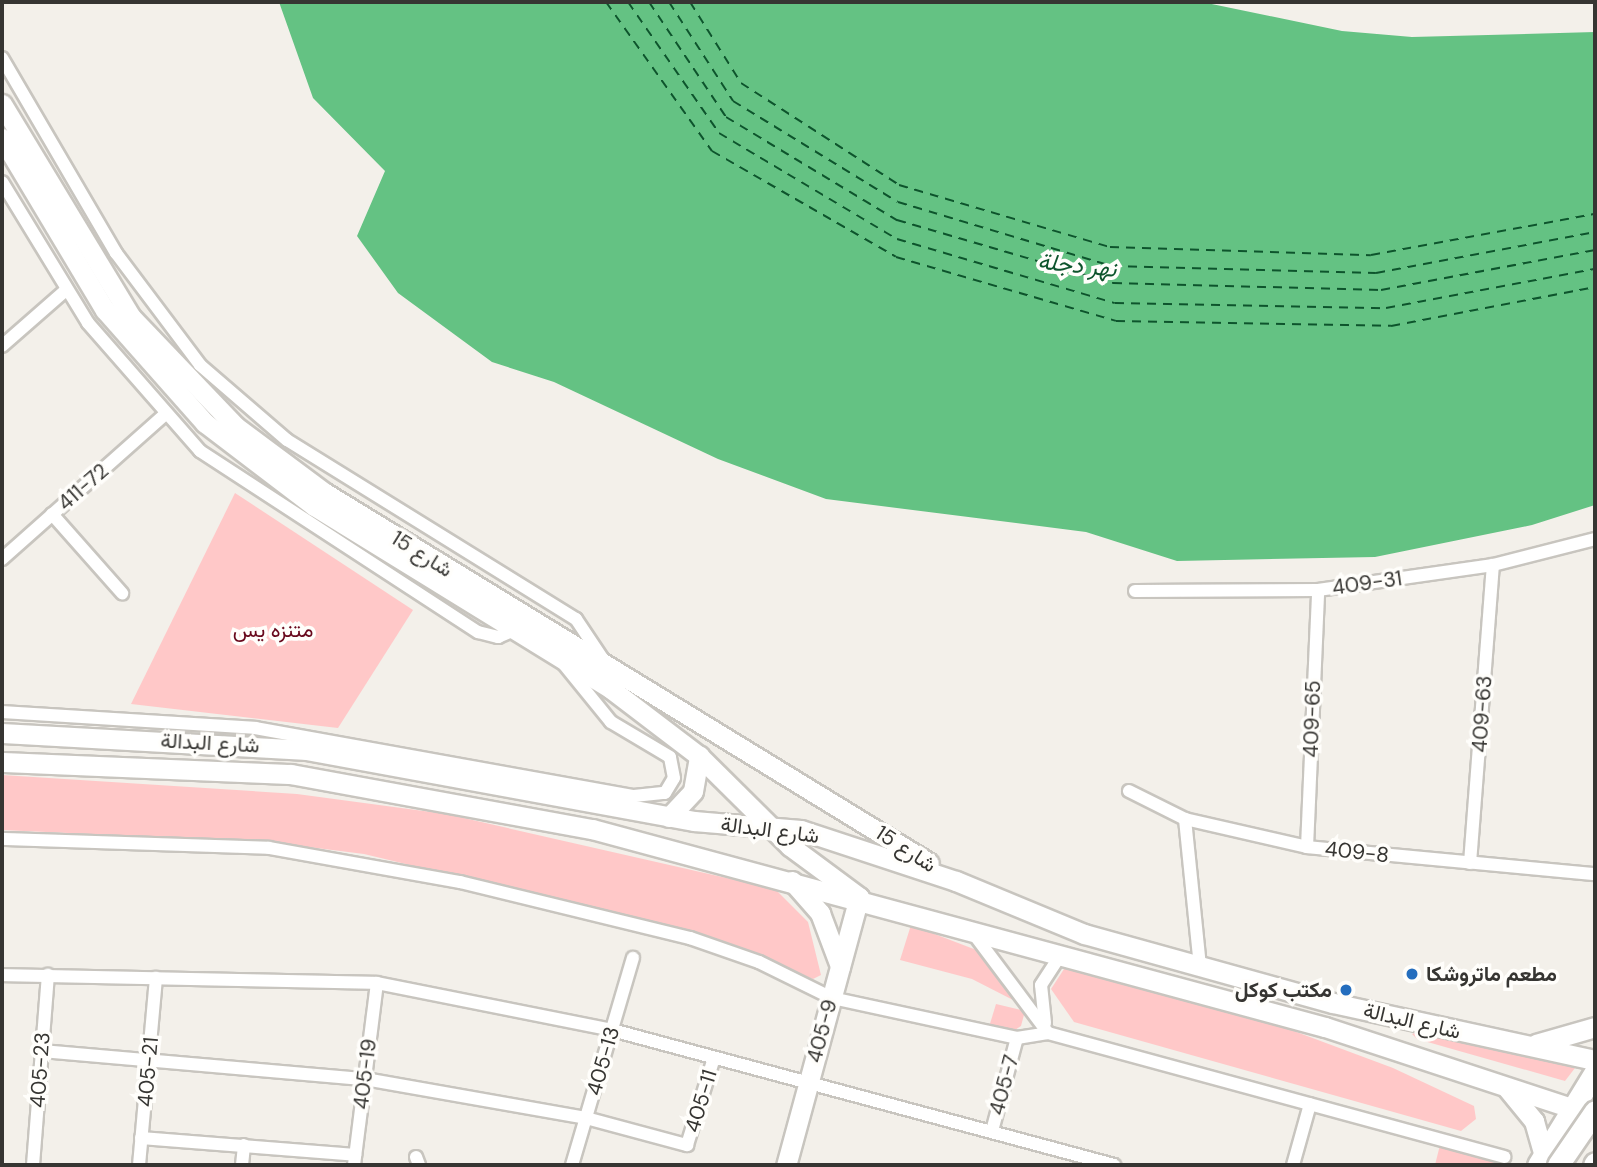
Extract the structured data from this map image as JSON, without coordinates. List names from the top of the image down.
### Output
{
  "streets": {
    "main road": ["شارع 15", "شارع البدالة", "405-9"],
    "street": [
      "411-72",
      "409-31",
      "409-63",
      "409-65",
      "409-8",
      "405-13",
      "405-23",
      "405-21",
      "405-19",
      "405-7",
      "405-11"
    ]
  },
  "crossings": [
    ["شارع 15", "شارع البدالة"],
    ["شارع 15", "405-9"],
    ["409-31", "409-63"],
    ["409-31", "409-65"],
    ["409-63", "409-8"],
    ["409-65", "409-8"],
    ["شارع البدالة", "405-9"],
    ["405-13", "405-11"]
  ],
  "water": ["نهر دجلة"],
  "parks": ["متنزه يس"],
  "places": ["مطعم ماتروشكا", "مكتب كوكل"]
}
